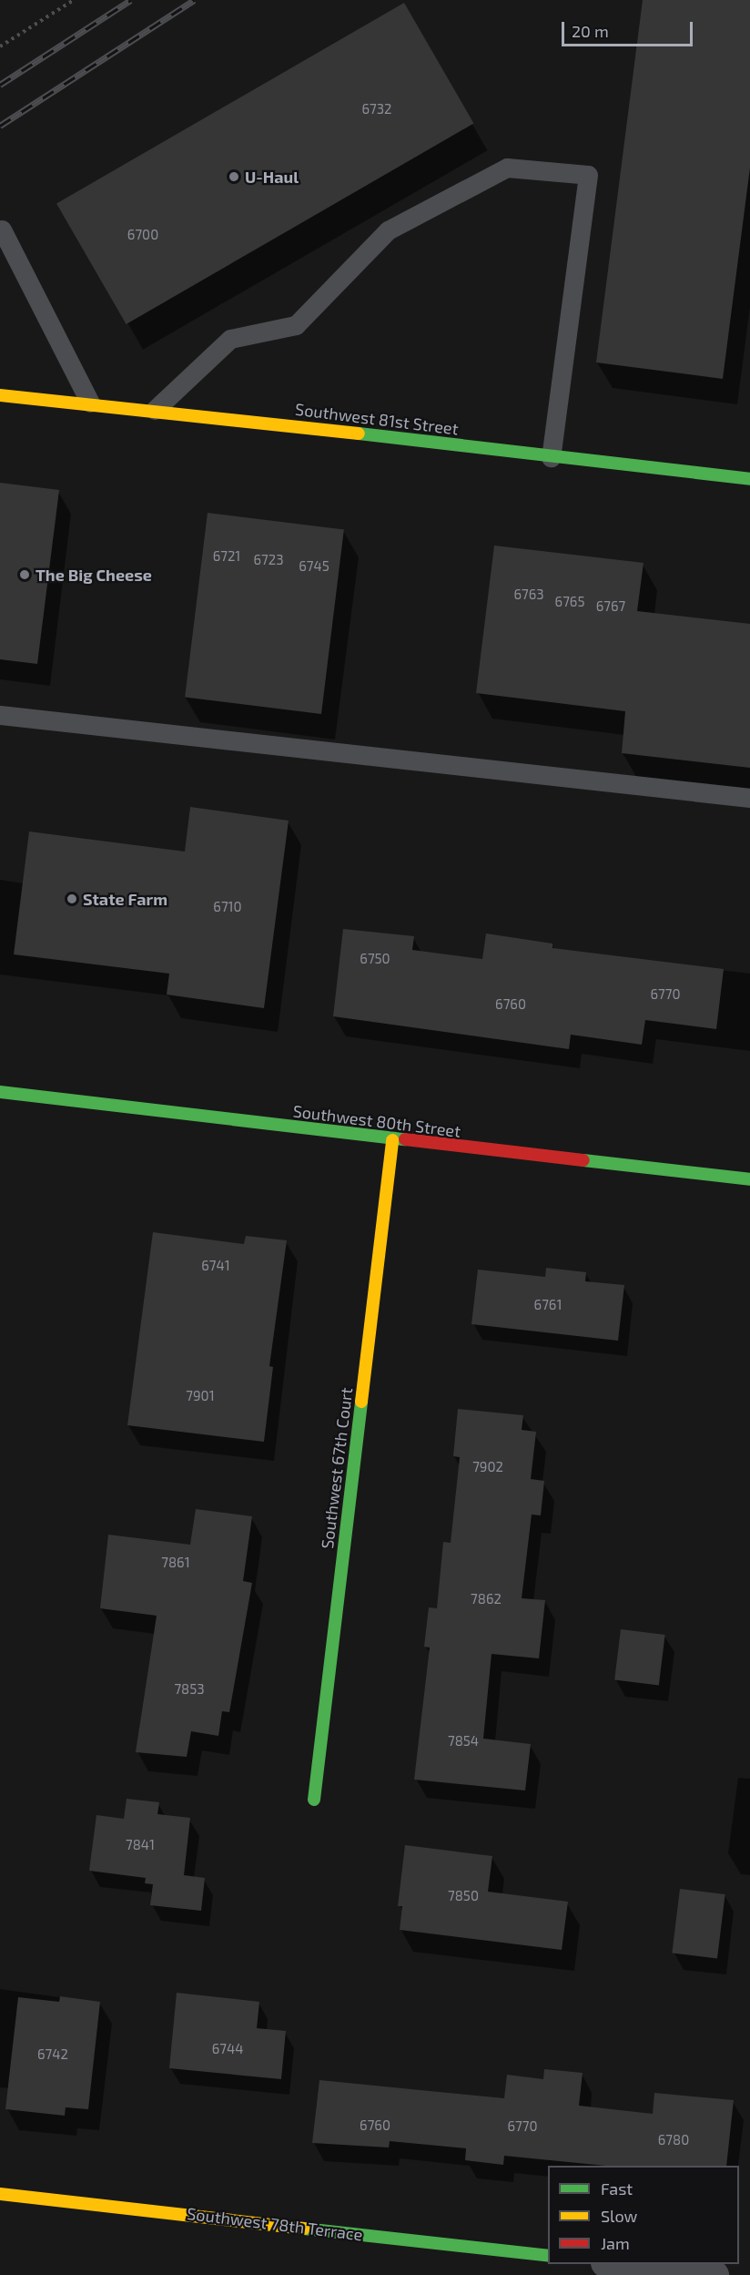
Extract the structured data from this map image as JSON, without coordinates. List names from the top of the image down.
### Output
{
  "streets": {
    "street": [
      "Southwest 81st Street",
      "Southwest 80th Street",
      "Southwest 67th Court",
      "Southwest 78th Terrace"
    ]
  },
  "crossings": [
    ["Southwest 80th Street", "Southwest 67th Court"]
  ],
  "places": ["U-Haul", "The Big Cheese", "State Farm"],
  "house_numbers": [
    "6732",
    "6700",
    "6721",
    "6723",
    "6745",
    "6763",
    "6765",
    "6767",
    "6710",
    "6750",
    "6770",
    "6760",
    "6741",
    "6761",
    "7901",
    "7902",
    "7861",
    "7862",
    "7853",
    "7854",
    "7841",
    "7850",
    "6744",
    "6742",
    "6760",
    "6770",
    "6780"
  ],
  "legend": ["Fast", "Slow", "Jam"],
  "scale_bar": "20 m"
}
